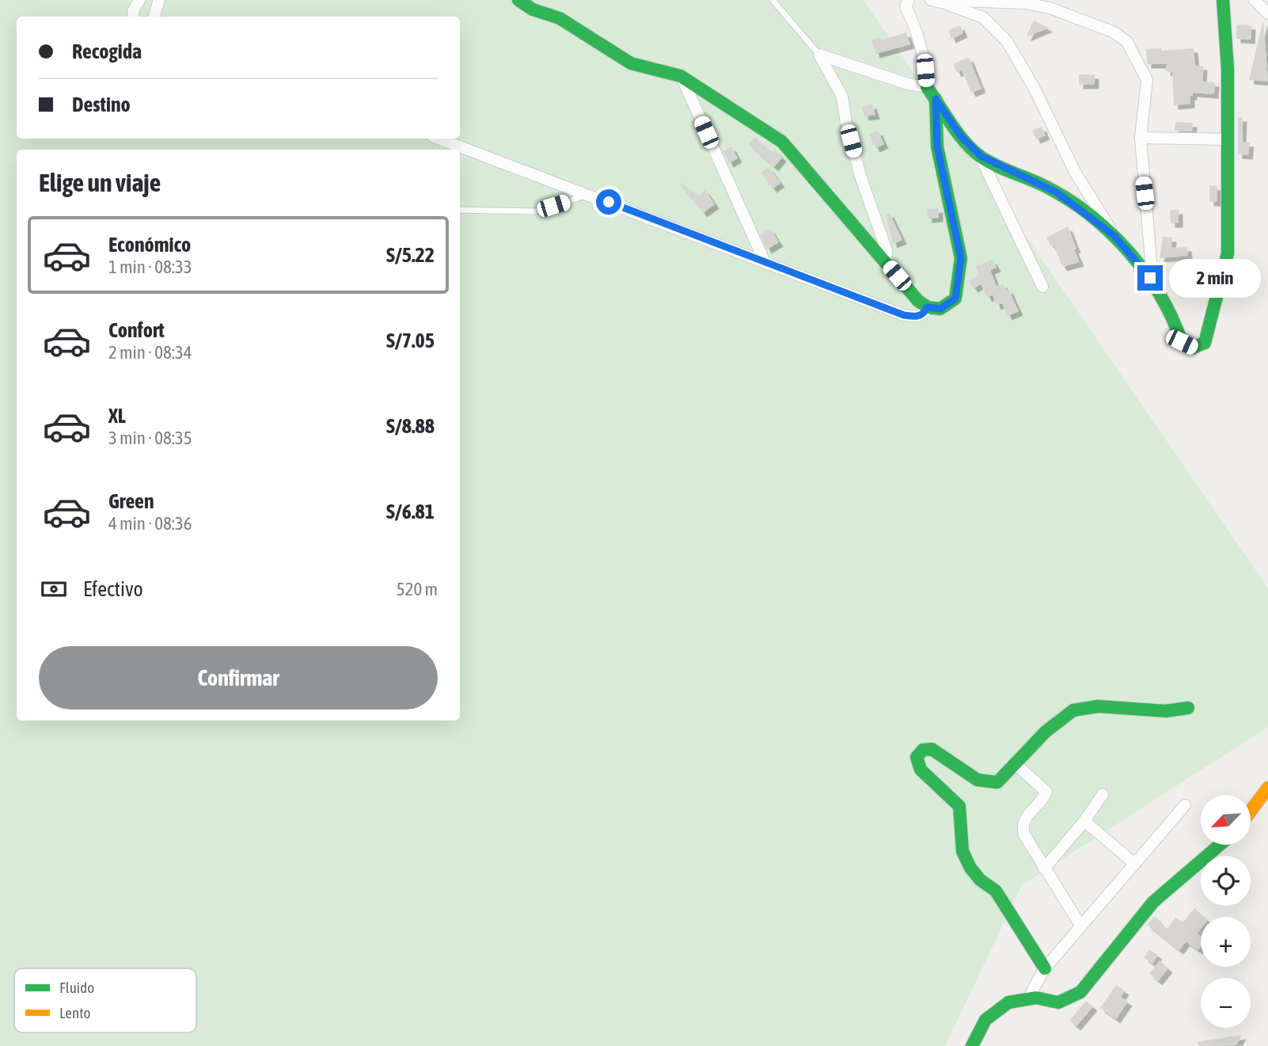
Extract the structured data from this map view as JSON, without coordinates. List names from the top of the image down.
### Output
{
  "legend": ["Fluido", "Lento"],
  "north": "bottom left",
  "page": {
    "banner": ["Recogida", "Destino"],
    "heading": "Elige un viaje",
    "list": [
      {
        "name": "Económico",
        "note": "1 min · 08:33",
        "value": "S/5.22"
      },
      {
        "name": "Confort",
        "note": "2 min · 08:34",
        "value": "S/7.05"
      },
      {
        "name": "XL",
        "note": "3 min · 08:35",
        "value": "S/8.88"
      },
      {
        "name": "Green",
        "note": "4 min · 08:36",
        "value": "S/6.81"
      }
    ],
    "bubble": "2 min",
    "pay": ["Efectivo", "520 m"],
    "buttons": "Confirmar",
    "map_buttons": ["+", "−"]
  }
}
